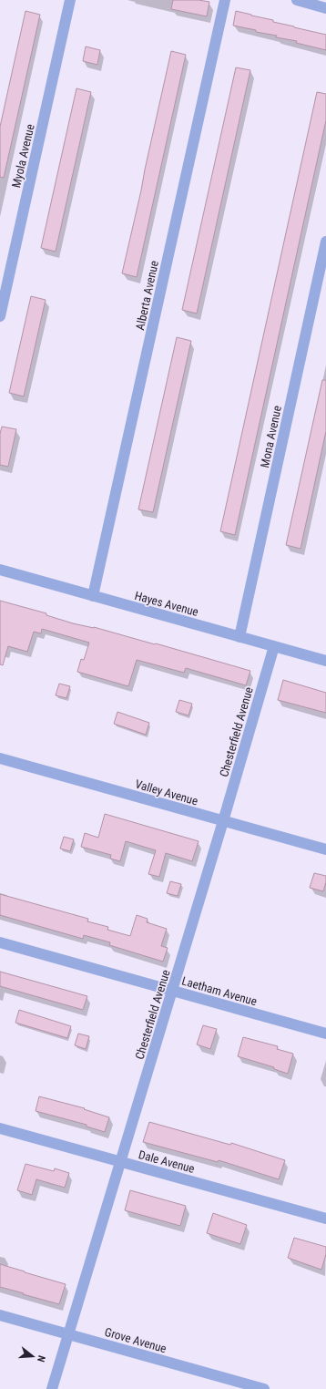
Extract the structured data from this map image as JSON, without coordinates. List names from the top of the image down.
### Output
{
  "streets": {
    "street": [
      "Myola Avenue",
      "Alberta Avenue",
      "Mona Avenue",
      "Hayes Avenue",
      "Chesterfield Avenue",
      "Valley Avenue",
      "Laetham Avenue",
      "Dale Avenue",
      "Grove Avenue"
    ]
  },
  "crossings": [
    ["Alberta Avenue", "Hayes Avenue"],
    ["Mona Avenue", "Hayes Avenue"],
    ["Hayes Avenue", "Chesterfield Avenue"],
    ["Chesterfield Avenue", "Valley Avenue"],
    ["Chesterfield Avenue", "Laetham Avenue"],
    ["Chesterfield Avenue", "Dale Avenue"],
    ["Chesterfield Avenue", "Grove Avenue"]
  ],
  "north": "right"
}
